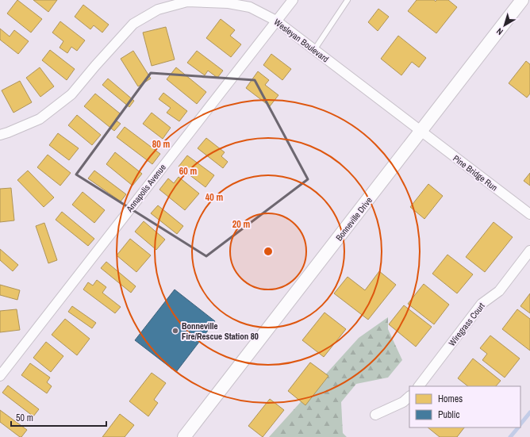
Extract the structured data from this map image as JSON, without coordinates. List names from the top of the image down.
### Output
{
  "streets": {
    "street": [
      "Wesleyan Boulevard",
      "Pine Bridge Run",
      "Annapolis Avenue",
      "Bonneville Drive",
      "Wiregrass Court"
    ]
  },
  "crossings": [
    ["Wesleyan Boulevard", "Pine Bridge Run"],
    ["Wesleyan Boulevard", "Annapolis Avenue"],
    ["Wesleyan Boulevard", "Bonneville Drive"],
    ["Pine Bridge Run", "Bonneville Drive"]
  ],
  "places": ["Bonneville Fire/Rescue Station 80"],
  "legend": ["Homes", "Public"],
  "scale_bar": "50 m",
  "north": "bottom left",
  "rings": [
    "80 m",
    "60 m",
    "40 m",
    "20 m"
  ]
}
